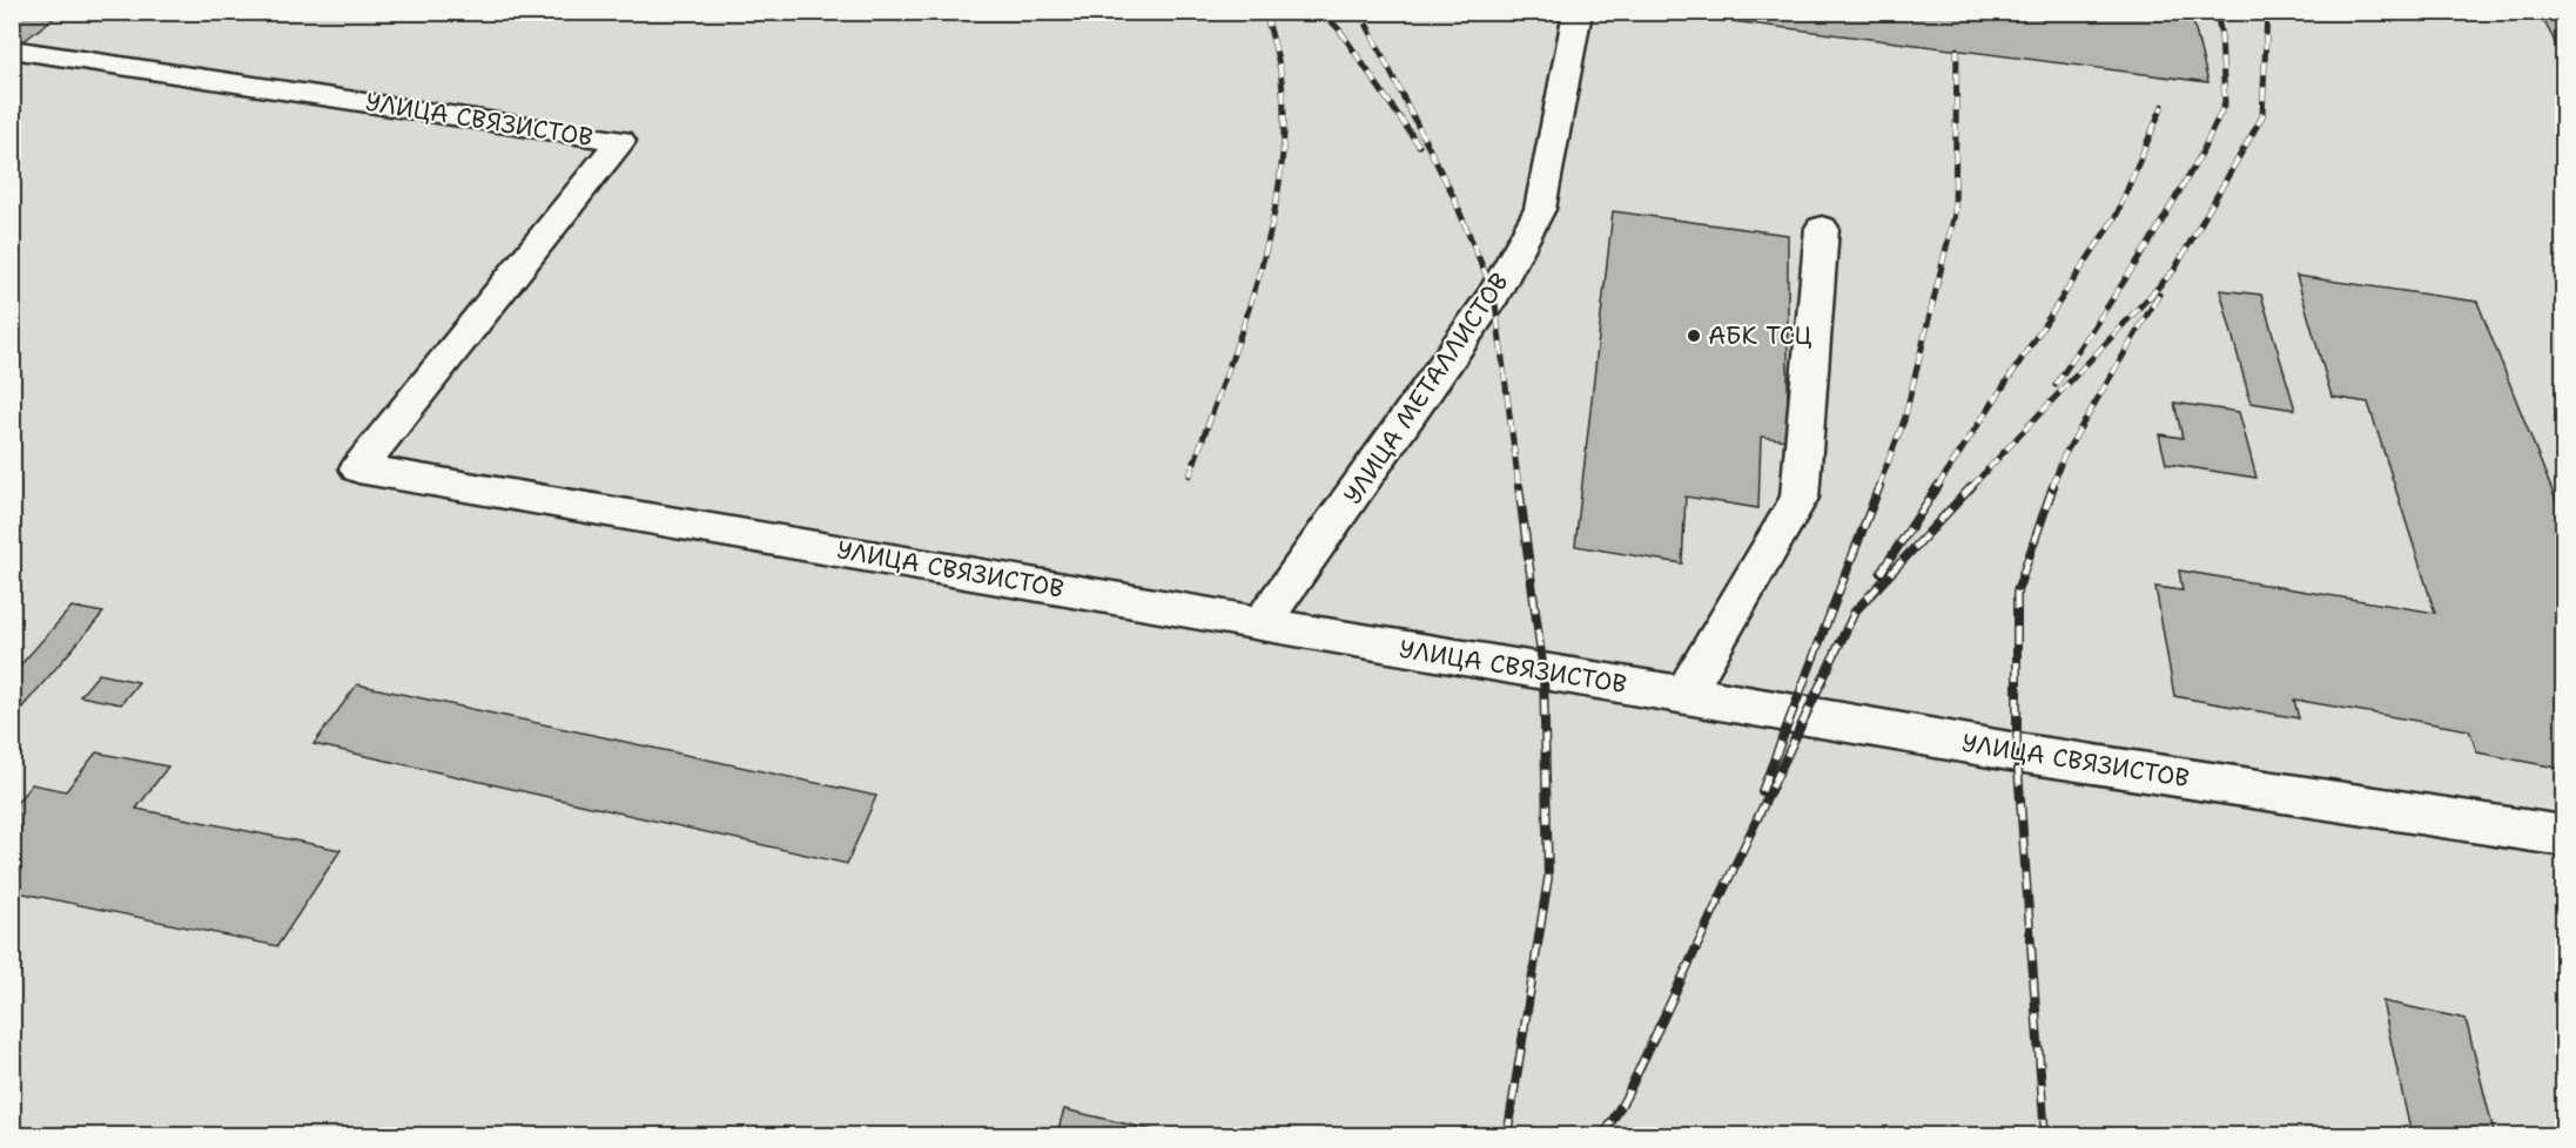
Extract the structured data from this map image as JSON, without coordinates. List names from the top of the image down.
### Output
{
  "streets": {
    "street": ["УЛИЦА СВЯЗИСТОВ", "УЛИЦА МЕТАЛЛИСТОВ"]
  },
  "crossings": [
    ["УЛИЦА СВЯЗИСТОВ", "УЛИЦА МЕТАЛЛИСТОВ"]
  ],
  "places": ["АБК ТСЦ"]
}
